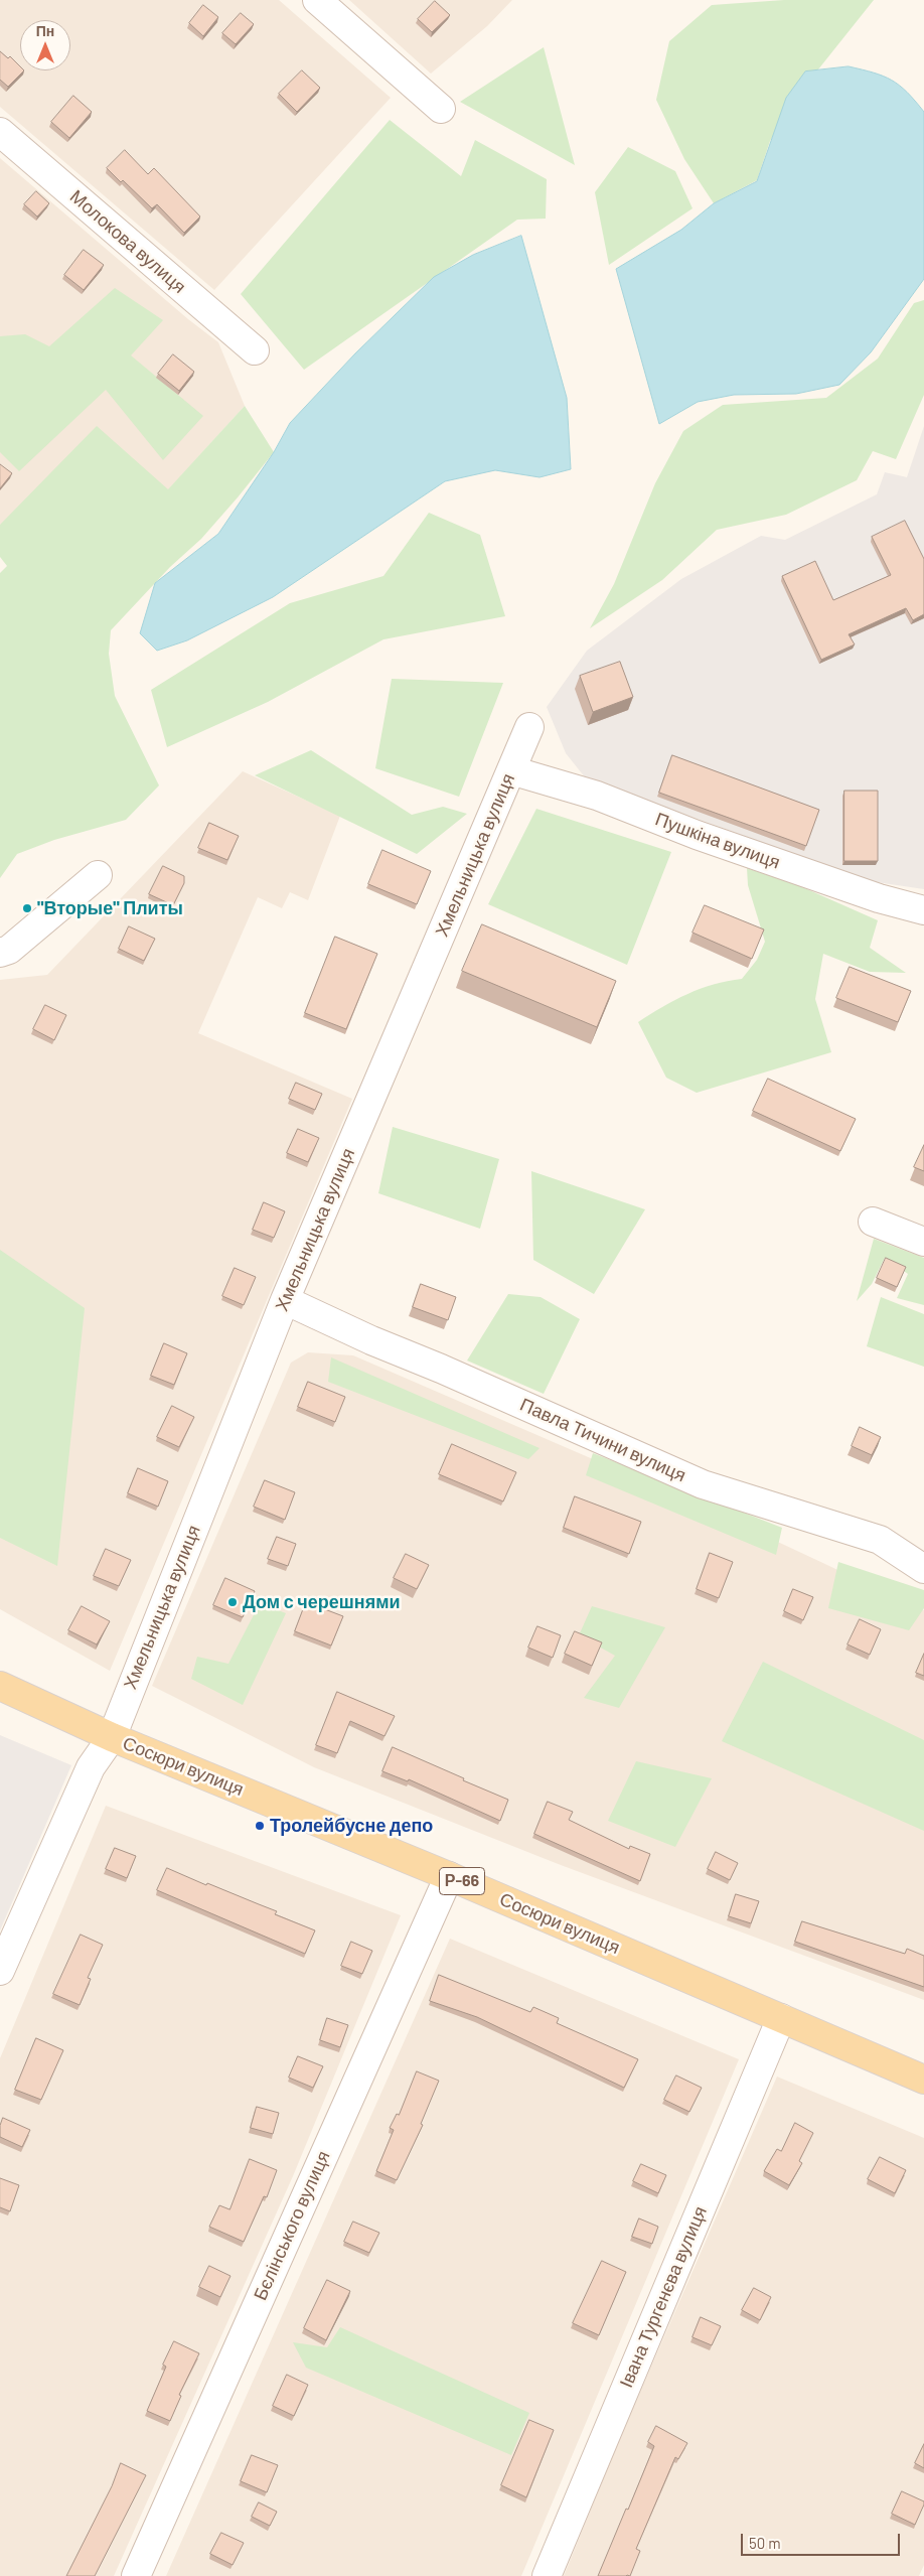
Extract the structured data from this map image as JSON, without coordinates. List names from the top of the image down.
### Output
{
  "streets": {
    "main road": ["Сосюри вулиця", "Р-66"],
    "street": [
      "Молокова вулиця",
      "Пушкіна вулиця",
      "Хмельницька вулиця",
      "Павла Тичини вулиця",
      "Бєлінського вулиця",
      "Івана Тургенєва вулиця"
    ]
  },
  "crossings": [
    ["Пушкіна вулиця", "Хмельницька вулиця"],
    ["Хмельницька вулиця", "Павла Тичини вулиця"],
    ["Хмельницька вулиця", "Сосюри вулиця"],
    ["Сосюри вулиця", "Бєлінського вулиця"],
    ["Сосюри вулиця", "Івана Тургенєва вулиця"]
  ],
  "places": ["\"Вторые\" Плиты", "Дом с черешнями", "Тролейбусне депо"],
  "scale_bar": "50 m",
  "north": "top"
}
